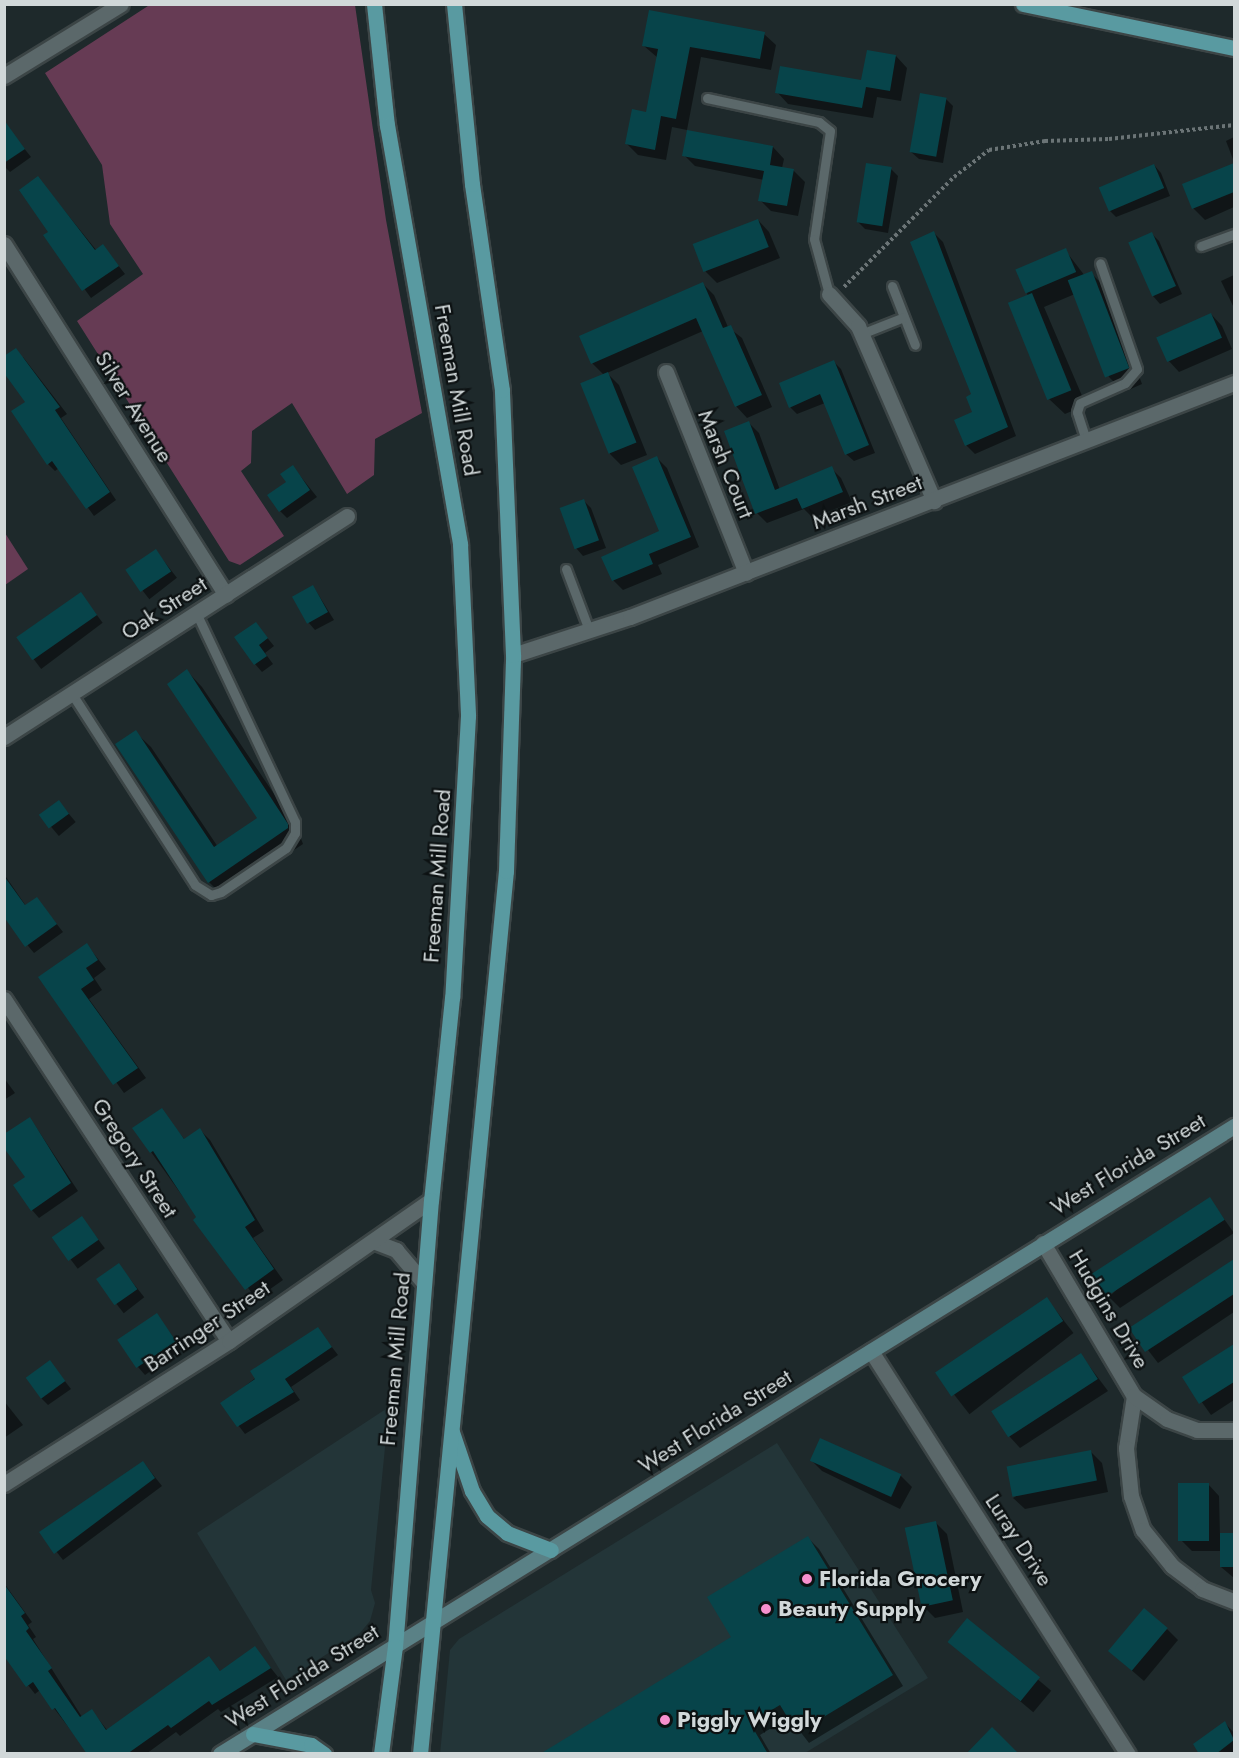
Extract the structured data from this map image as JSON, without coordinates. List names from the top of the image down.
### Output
{
  "streets": {
    "main road": ["Freeman Mill Road", "West Florida Street"],
    "street": [
      "Silver Avenue",
      "Marsh Court",
      "Marsh Street",
      "Oak Street",
      "Gregory Street",
      "Hudgins Drive",
      "Barringer Street",
      "Luray Drive"
    ]
  },
  "crossings": [
    ["Freeman Mill Road", "Marsh Street"],
    ["Freeman Mill Road", "West Florida Street"],
    ["Freeman Mill Road", "Barringer Street"],
    ["Silver Avenue", "Oak Street"],
    ["Marsh Court", "Marsh Street"],
    ["Gregory Street", "Barringer Street"],
    ["West Florida Street", "Hudgins Drive"],
    ["West Florida Street", "Luray Drive"]
  ],
  "places": ["Florida Grocery", "Beauty Supply", "Piggly Wiggly"]
}
